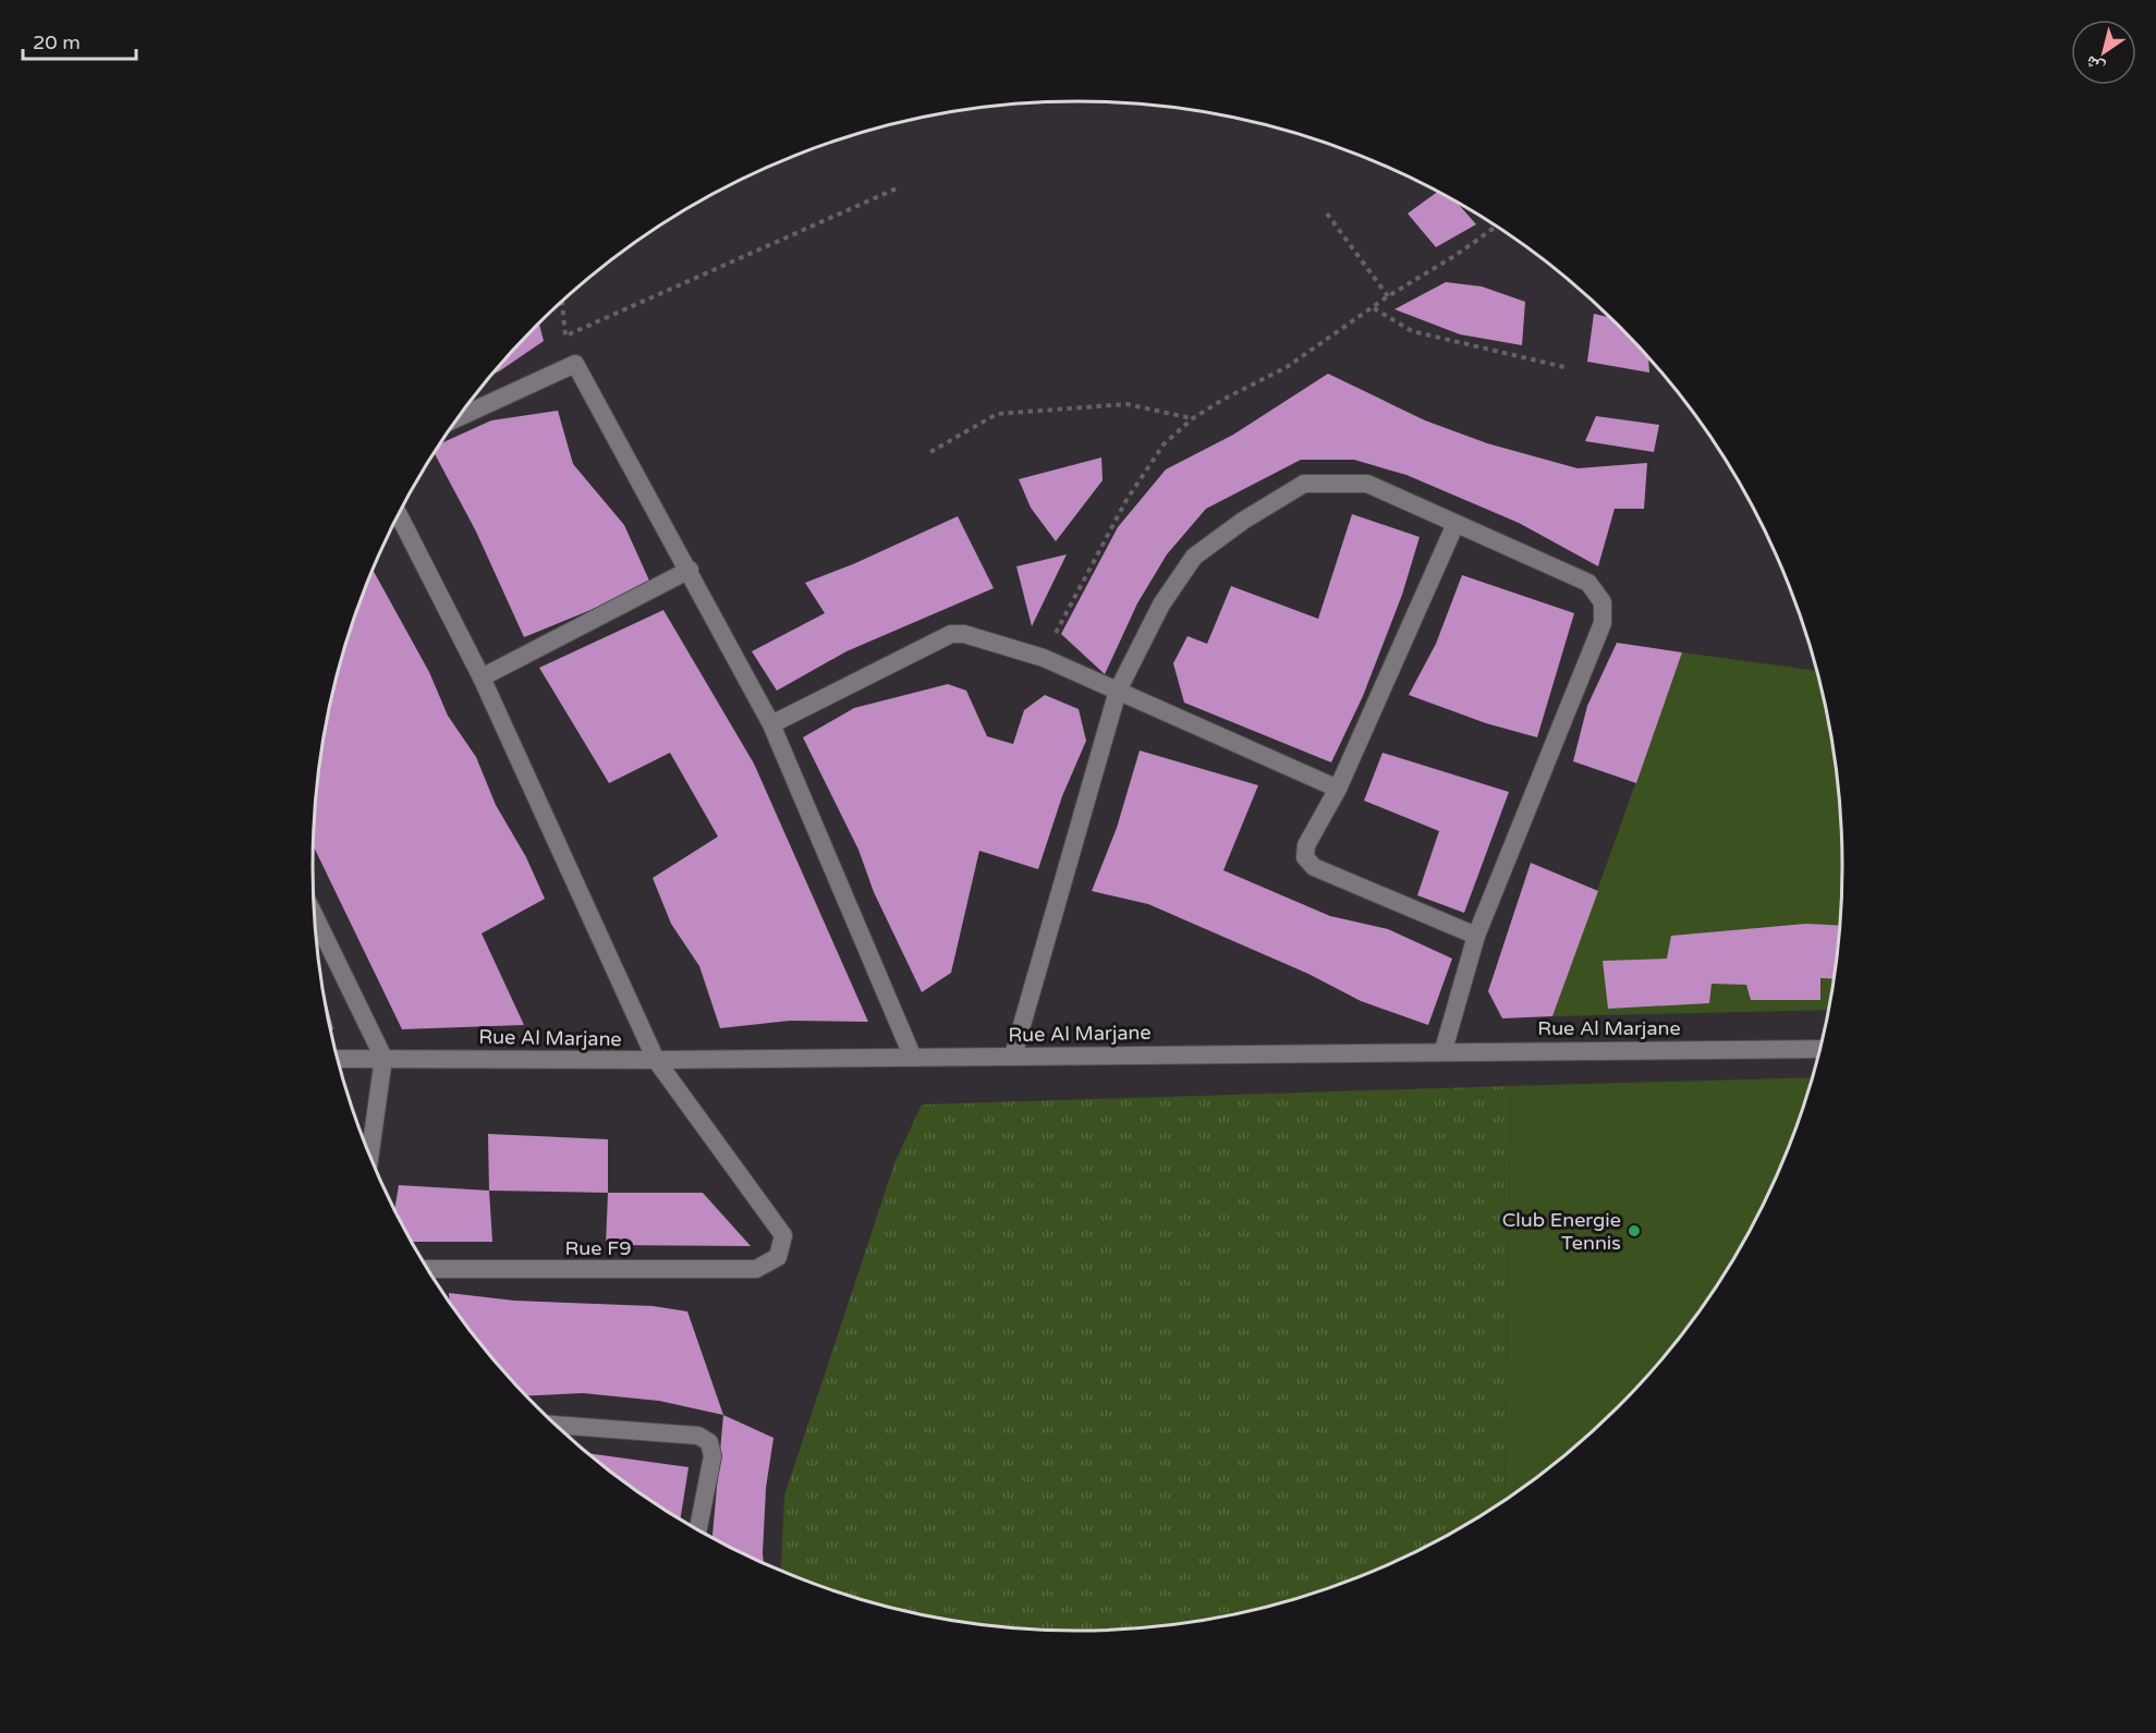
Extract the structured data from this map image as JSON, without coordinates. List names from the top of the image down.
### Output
{
  "streets": {
    "street": ["Rue Al Marjane", "Rue F9"]
  },
  "crossings": [
    ["Rue Al Marjane", "Rue F9"]
  ],
  "places": ["Club Energie Tennis"],
  "scale_bar": "20 m",
  "north": "bottom left"
}
